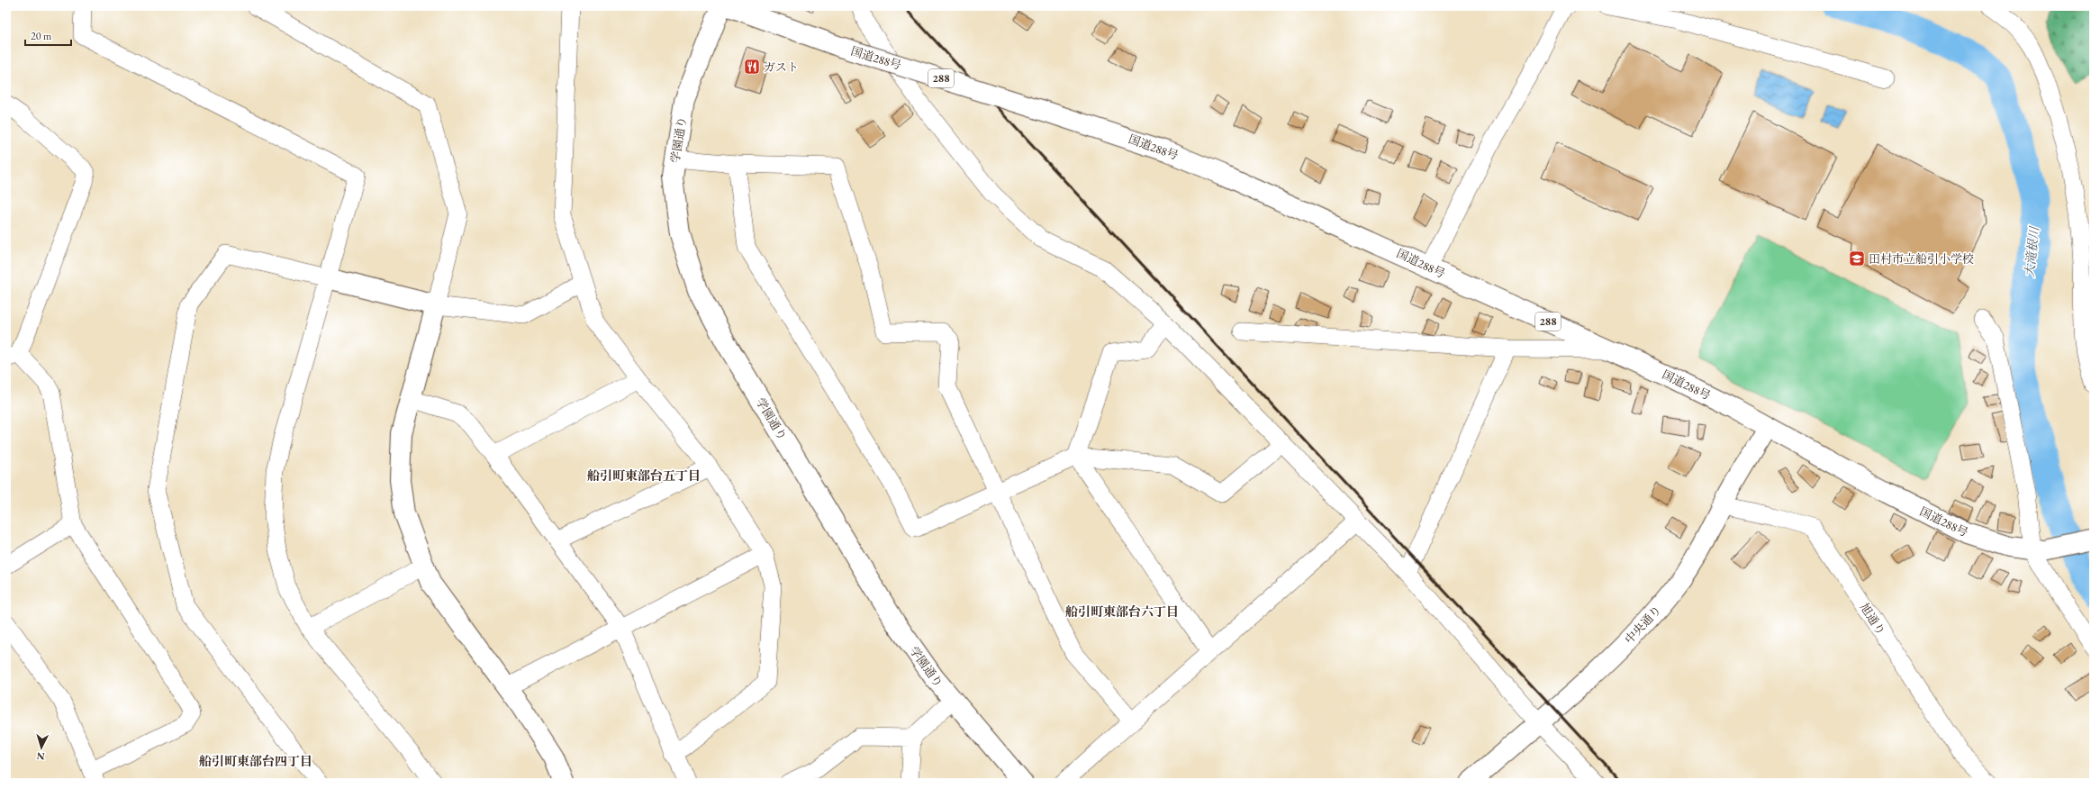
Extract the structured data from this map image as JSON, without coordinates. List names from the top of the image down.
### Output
{
  "streets": {
    "main road": [
      "国道288号",
      "288",
      "学園通り",
      "中央通り"
    ],
    "street": ["旭通り"]
  },
  "crossings": [
    ["国道288号", "中央通り"],
    ["旭通り", "中央通り"]
  ],
  "districts": ["船引町東部台五丁目", "船引町東部台六丁目", "船引町東部台四丁目"],
  "water": ["大滝根川"],
  "places": {
    "restaurant": ["ガスト"],
    "school or university": ["田村市立船引小学校"]
  },
  "scale_bar": "20 m",
  "north": "bottom"
}
